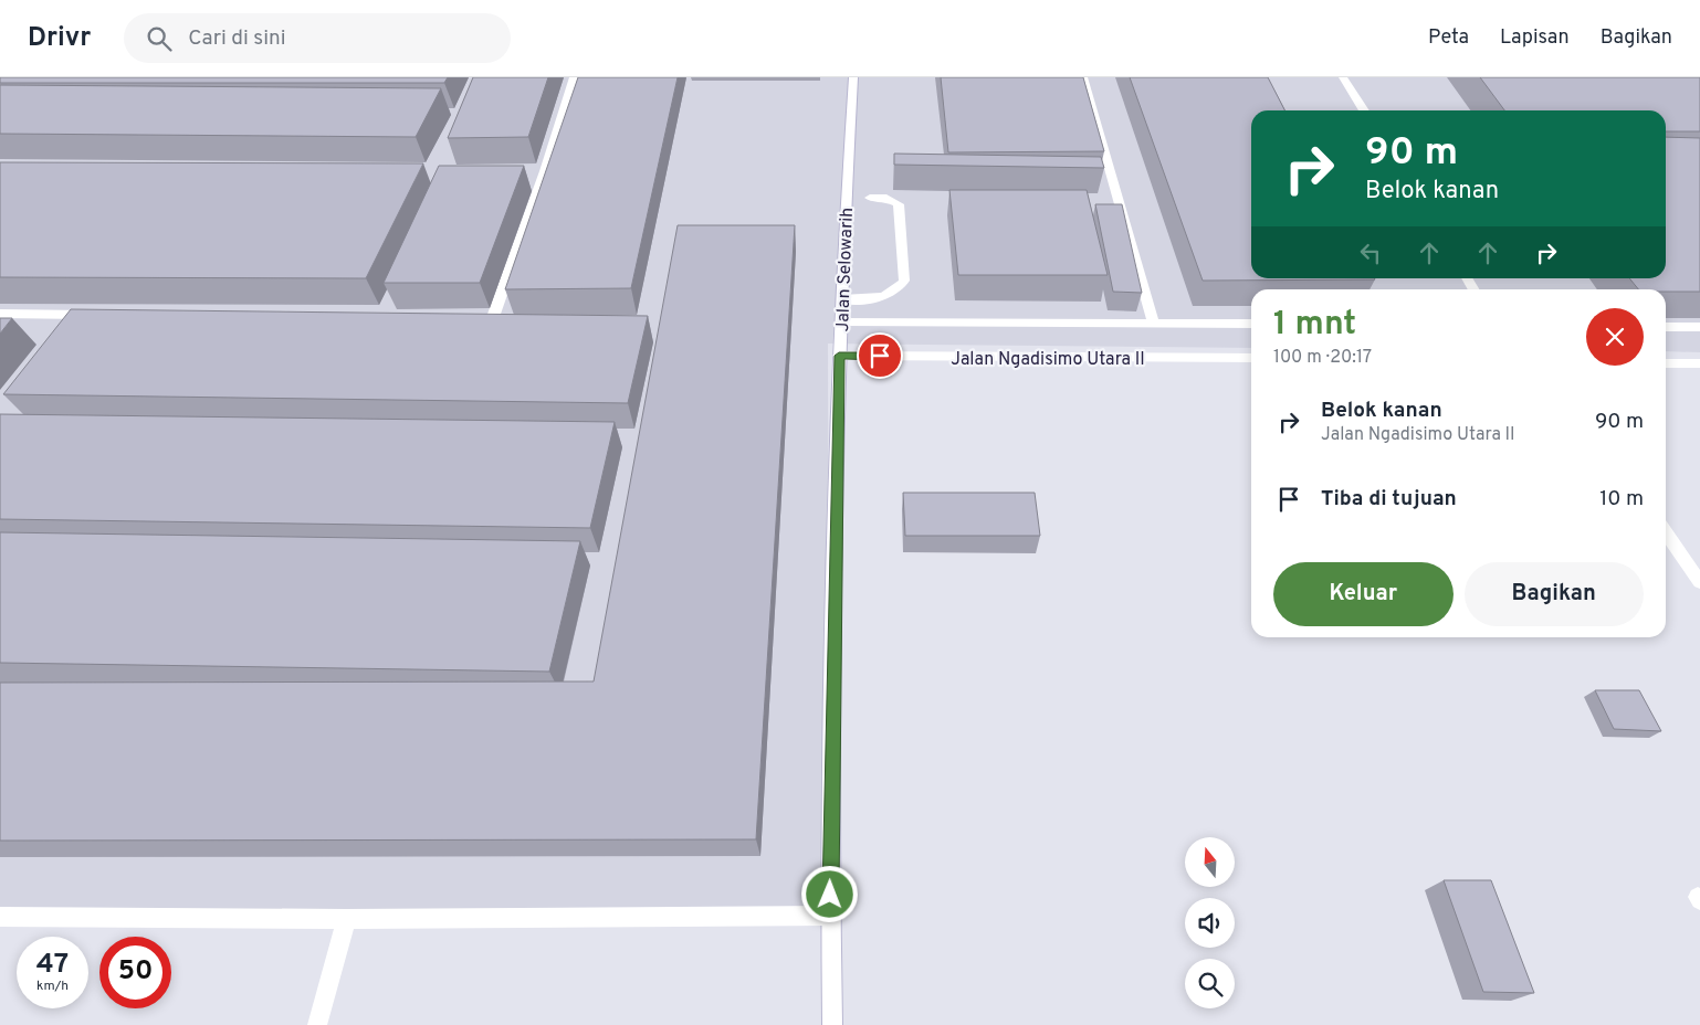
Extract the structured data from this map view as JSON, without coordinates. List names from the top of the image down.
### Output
{
  "streets": {
    "main road": ["Jalan Selowarih", "Jalan Ngadisimo Utara II"]
  },
  "crossings": [
    ["Jalan Selowarih", "Jalan Ngadisimo Utara II"]
  ],
  "north": "top",
  "page": {
    "header": "Drivr",
    "search": "Cari di sini",
    "nav": ["Peta", "Lapisan", "Bagikan"],
    "turn": ["90 m", "Belok kanan"],
    "heading": ["1 mnt", "100 m · 20:17"],
    "list": [
      {
        "name": "Belok kanan",
        "note": "Jalan Ngadisimo Utara II",
        "value": "90 m"
      },
      {
        "name": "Tiba di tujuan",
        "value": "10 m"
      }
    ],
    "buttons": ["Keluar", "Bagikan"],
    "speed": "47 km/h",
    "limit": "50"
  }
}
